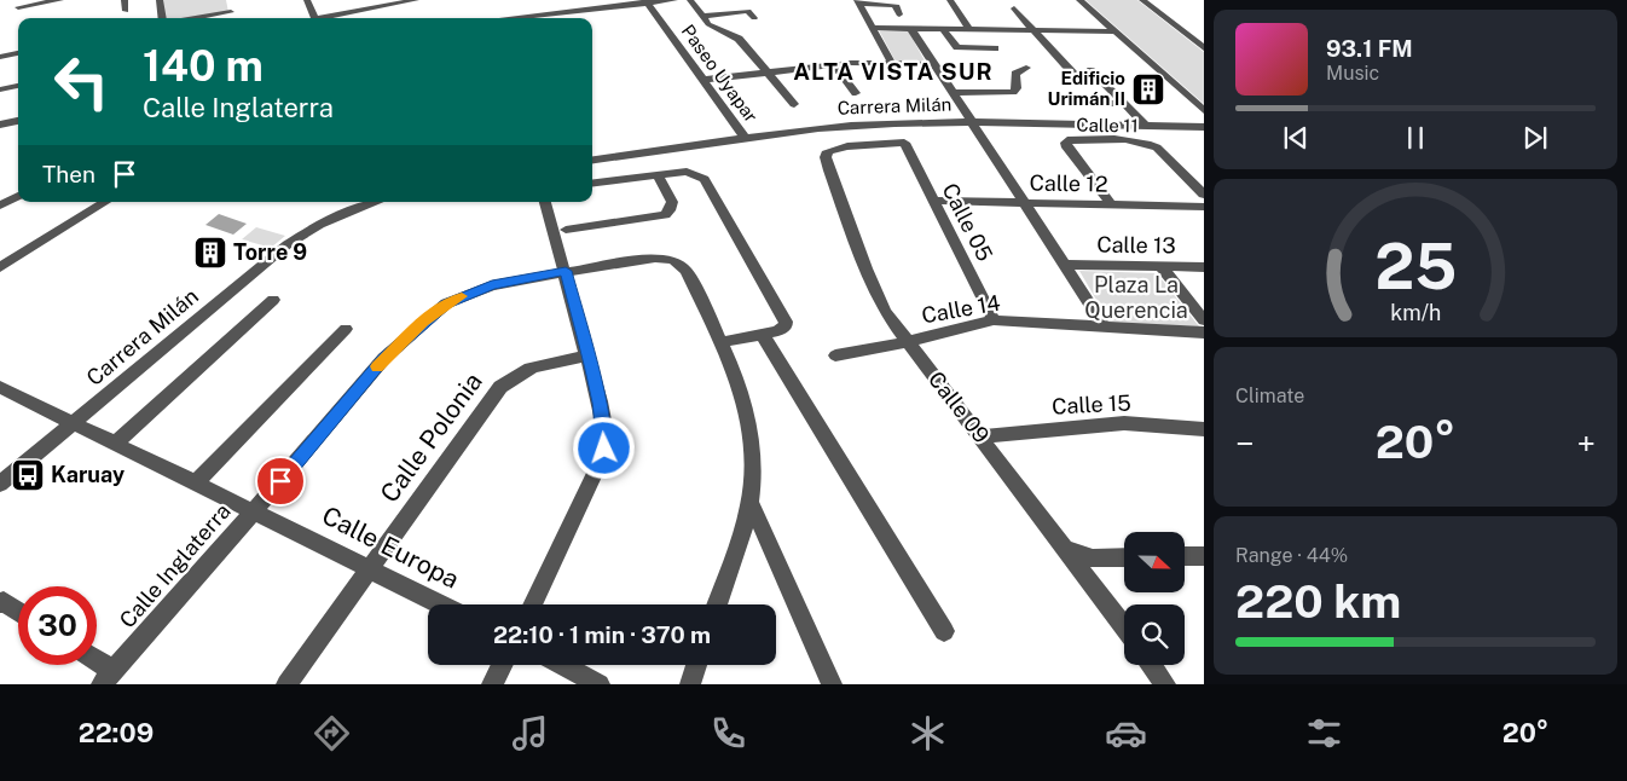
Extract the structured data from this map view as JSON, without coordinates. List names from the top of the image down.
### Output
{
  "streets": {
    "street": [
      "Paseo Uyapar",
      "Carrera Milán",
      "Calle 11",
      "Calle 12",
      "Calle 05",
      "Calle 13",
      "Calle 14",
      "Calle 15",
      "Calle 09",
      "Calle Polonia",
      "Calle Europa",
      "Calle Inglaterra"
    ]
  },
  "crossings": [
    ["Paseo Uyapar", "Carrera Milán"],
    ["Carrera Milán", "Calle Europa"],
    ["Calle 11", "Calle 12"],
    ["Calle 12", "Calle 05"],
    ["Calle 05", "Calle 14"],
    ["Calle 05", "Calle 09"],
    ["Calle 14", "Calle 09"],
    ["Calle 15", "Calle 09"],
    ["Calle Polonia", "Calle Europa"],
    ["Calle Europa", "Calle Inglaterra"]
  ],
  "districts": ["ALTA VISTA SUR"],
  "parks": ["Plaza La Querencia"],
  "places": {
    "building": ["Edificio Urimán II", "Torre 9"],
    "bus stop": ["Karuay"]
  },
  "north": "right",
  "page": {
    "turn": ["140 m", "Calle Inglaterra"],
    "song": ["93.1 FM", "Music"],
    "then": "Then",
    "tile": [
      "Climate",
      ["Range · 44%", "220 km"]
    ],
    "heat": ["−", "20°", "+"],
    "limit": "30",
    "trip": "22:10 · 1 min · 370 m",
    "tabs": ["22:09", "20°"],
    "gauge": ["25", "km/h"]
  }
}
